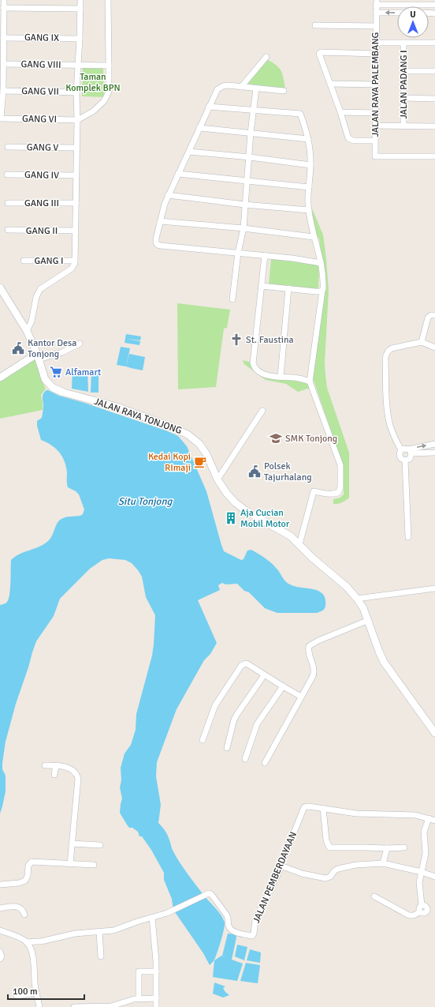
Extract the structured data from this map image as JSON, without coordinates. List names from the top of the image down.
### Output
{
  "streets": {
    "main road": ["JALAN RAYA TONJONG"],
    "street": [
      "GANG IX",
      "GANG VIII",
      "JALAN RAYA PALEMBANG",
      "JALAN PADANG I",
      "GANG VII",
      "GANG VI",
      "GANG V",
      "GANG IV",
      "GANG III",
      "GANG II",
      "GANG I",
      "JALAN PEMBERDAYAAN"
    ]
  },
  "crossings": [
    ["JALAN RAYA PALEMBANG", "JALAN PADANG I"],
    ["GANG VII", "GANG VI"]
  ],
  "water": ["Situ Tonjong"],
  "parks": ["Taman Komplek BPN"],
  "places": {
    "church": ["St. Faustina"],
    "public building": ["Kantor Desa Tonjong", "Polsek Tajurhalang"],
    "supermarket": ["Alfamart"],
    "school or university": ["SMK Tonjong"],
    "cafe": ["Kedai Kopi RImaji"],
    "building": ["Aja Cucian Mobil Motor"]
  },
  "scale_bar": "100 m",
  "north": "top"
}
